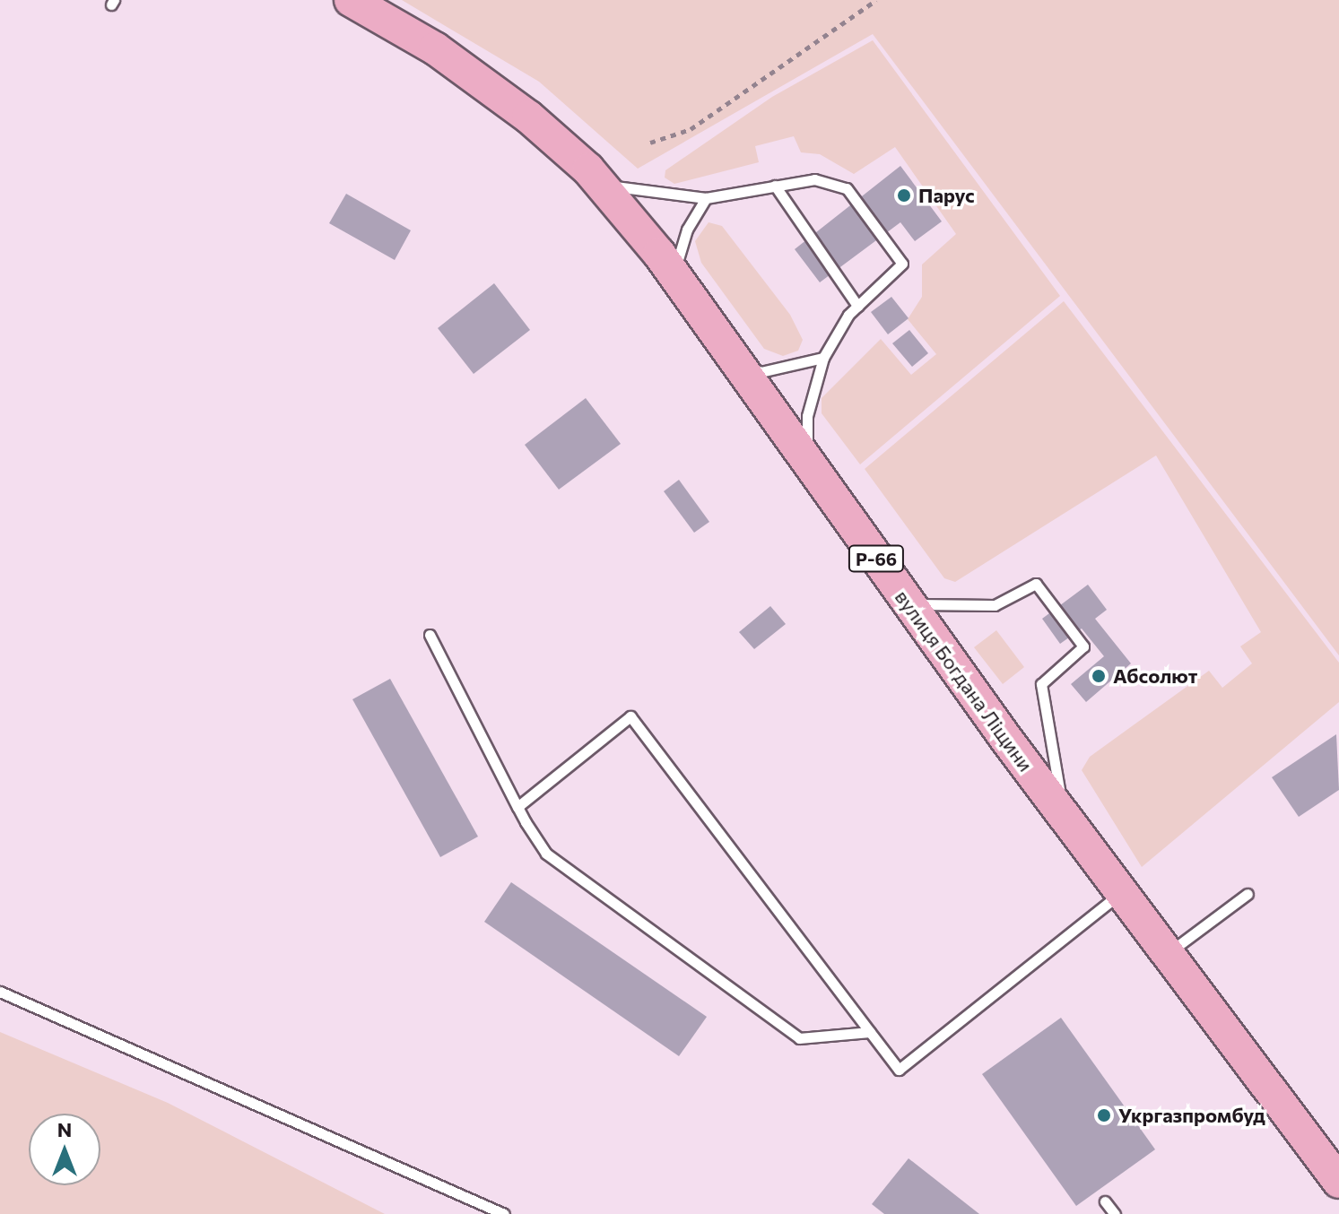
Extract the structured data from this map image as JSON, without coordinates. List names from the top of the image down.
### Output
{
  "streets": {
    "main road": ["Р-66", "вулиця Богдана Ліщини"]
  },
  "places": ["Парус", "Абсолют", "Укргазпромбуд"],
  "north": "top"
}
